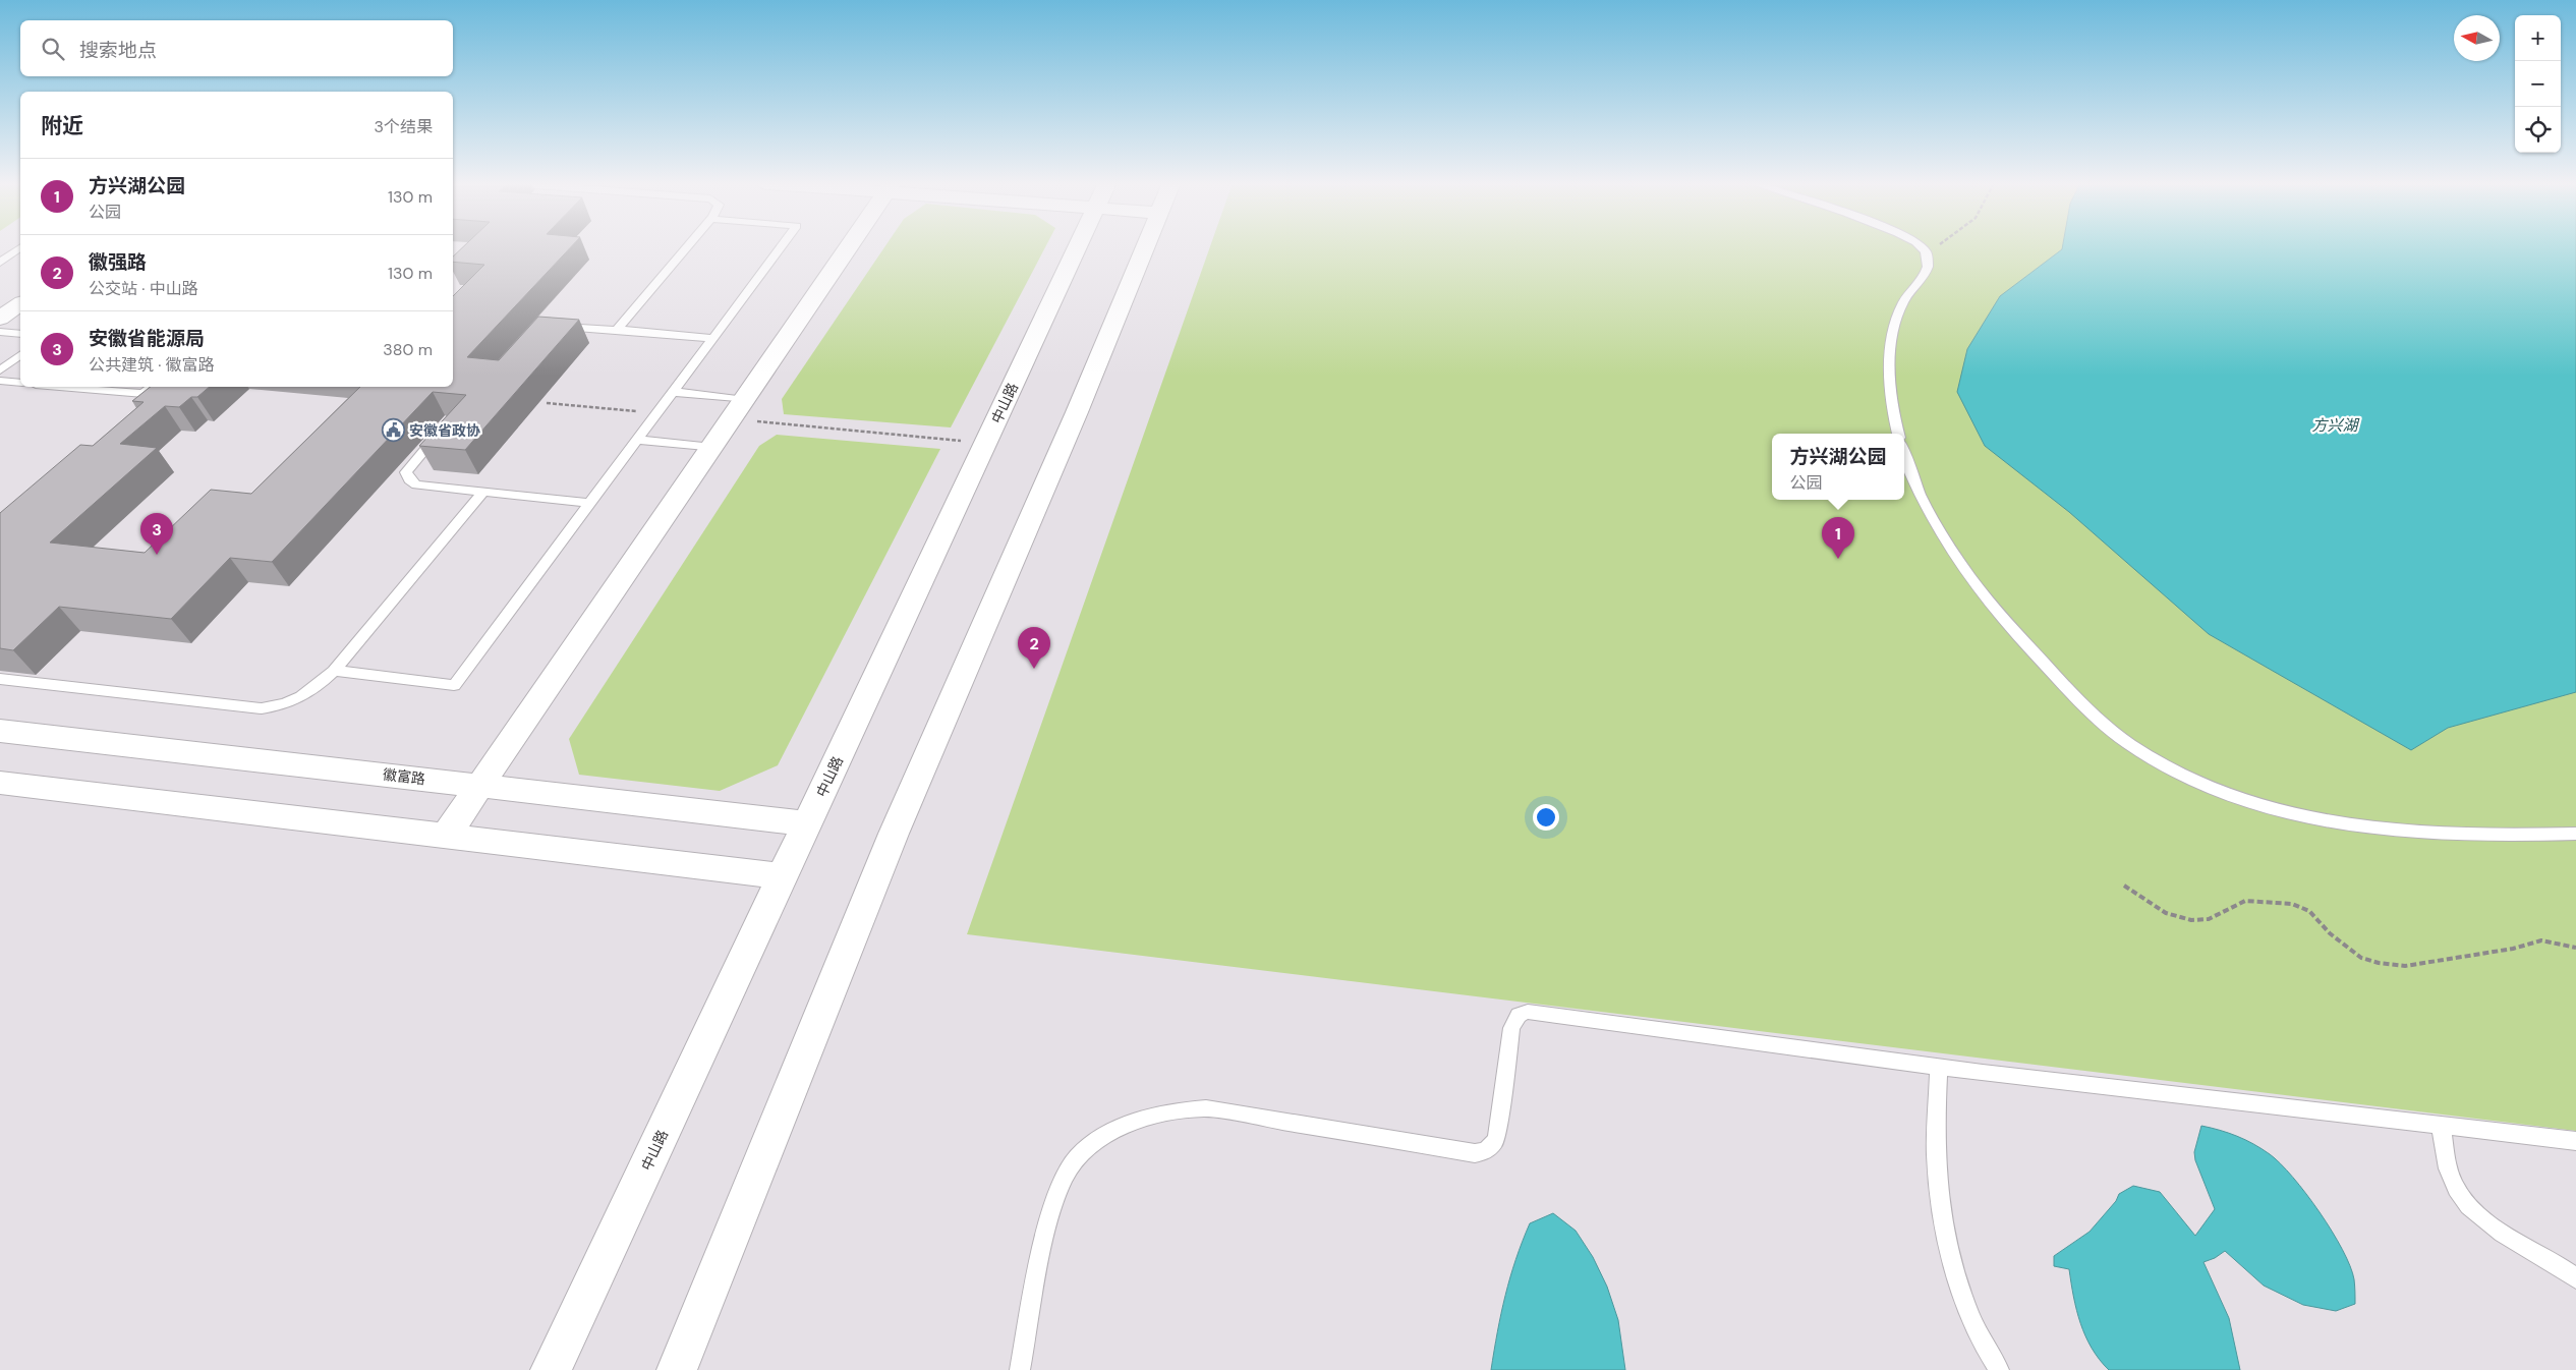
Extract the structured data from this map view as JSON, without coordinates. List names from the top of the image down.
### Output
{
  "streets": {
    "street": ["中山路", "徽富路"]
  },
  "crossings": [
    ["中山路", "徽富路"]
  ],
  "water": ["方兴湖"],
  "places": {
    "public building": ["安徽省政协"]
  },
  "north": "left",
  "page": {
    "map_buttons": ["+", "−"],
    "search": "搜索地点",
    "heading": ["附近", "3个结果"],
    "list": [
      {
        "mark": "1",
        "name": "方兴湖公园",
        "note": "公园",
        "value": "130 m"
      },
      {
        "mark": "2",
        "name": "徽强路",
        "note": "公交站 · 中山路",
        "value": "130 m"
      },
      {
        "mark": "3",
        "name": "安徽省能源局",
        "note": "公共建筑 · 徽富路",
        "value": "380 m"
      }
    ],
    "popup": ["方兴湖公园", "公园"],
    "pins": ["3", "1", "2"]
  }
}
